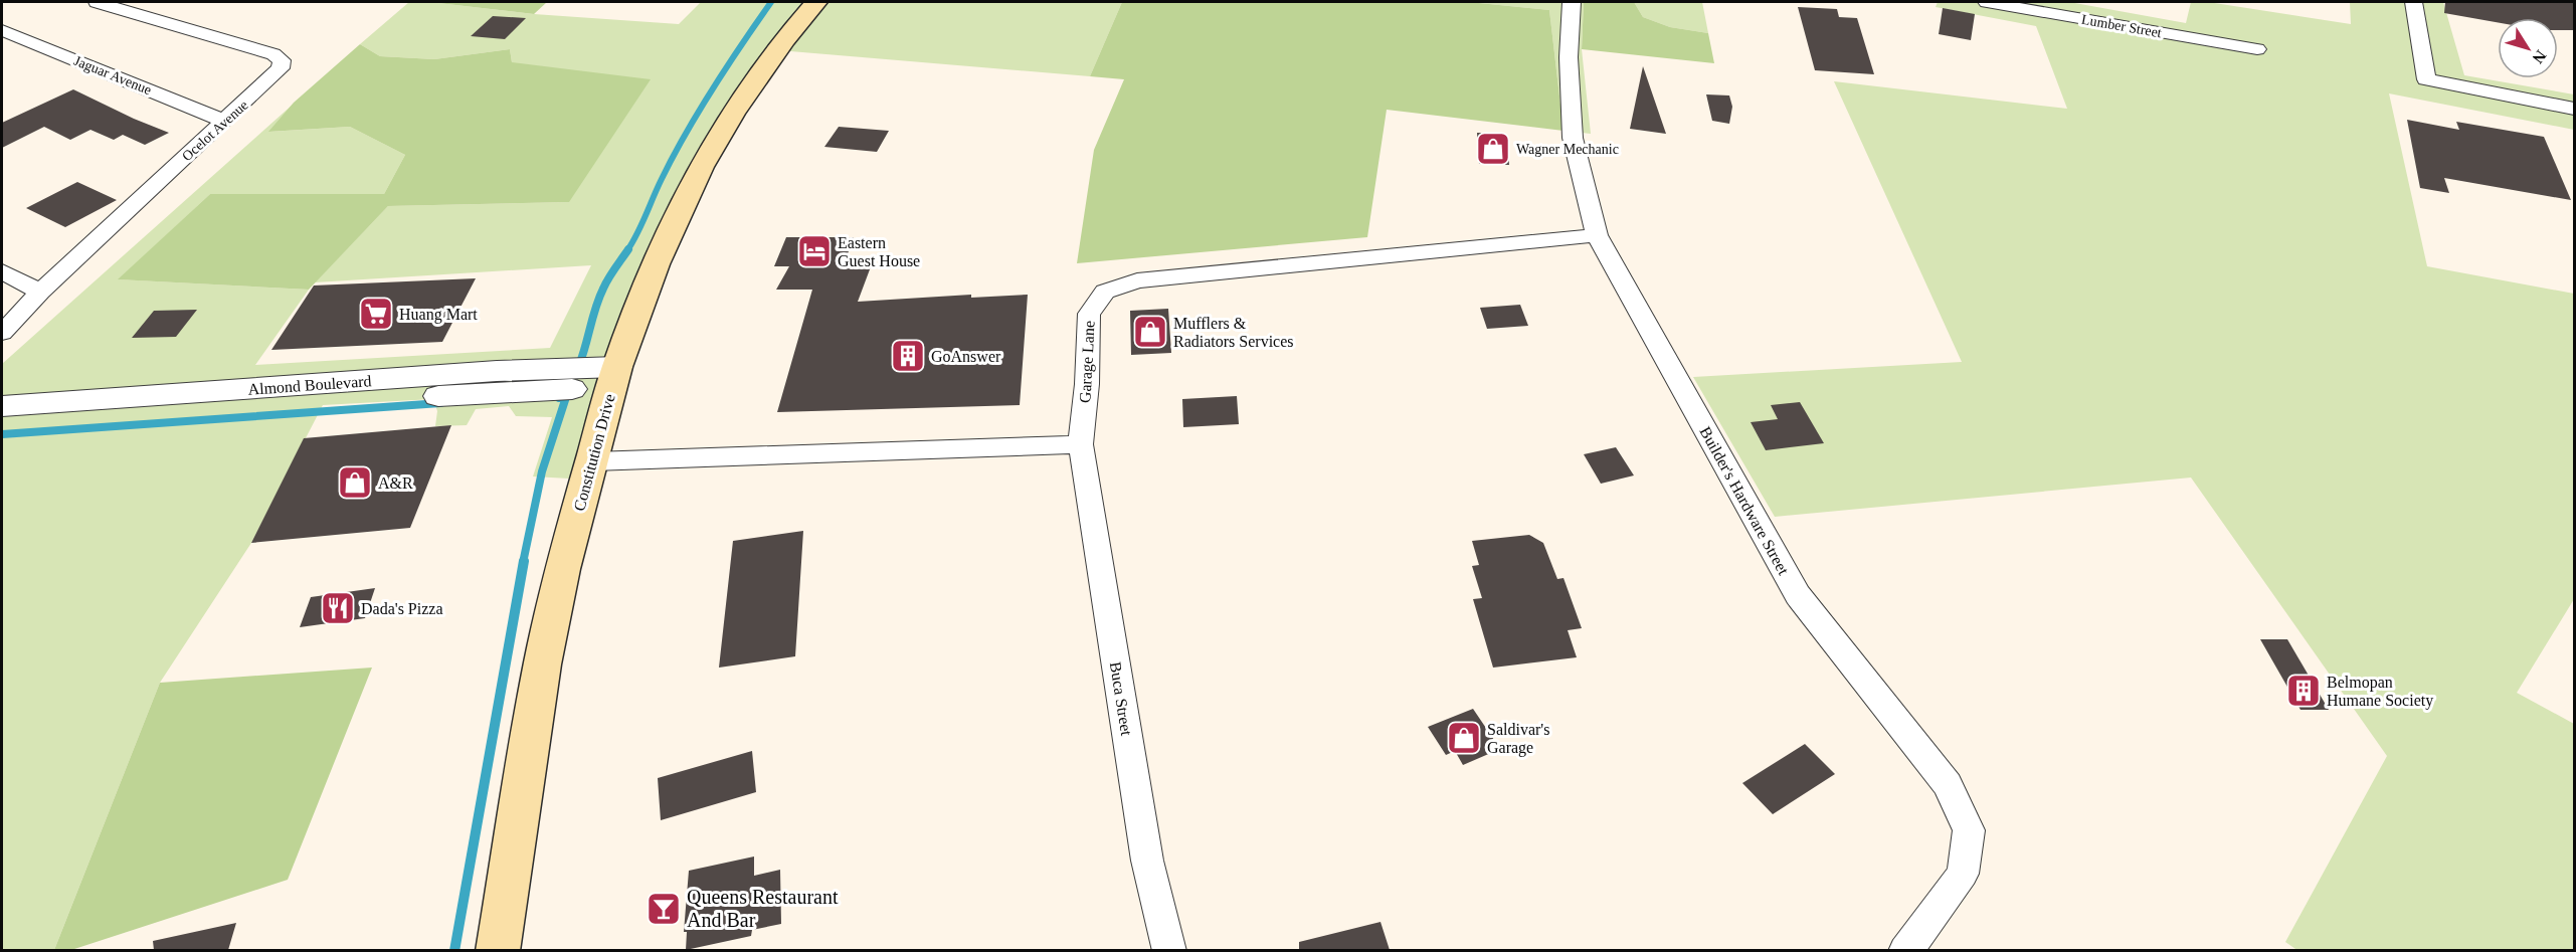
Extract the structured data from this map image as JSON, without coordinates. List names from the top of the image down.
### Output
{
  "streets": {
    "main road": ["Constitution Drive"],
    "street": [
      "Lumber Street",
      "Jaguar Avenue",
      "Ocelot Avenue",
      "Garage Lane",
      "Almond Boulevard",
      "Builder's Hardware Street",
      "Buca Street"
    ]
  },
  "crossings": [
    ["Jaguar Avenue", "Ocelot Avenue"],
    ["Garage Lane", "Builder's Hardware Street"],
    ["Garage Lane", "Buca Street"],
    ["Almond Boulevard", "Constitution Drive"]
  ],
  "places": {
    "shop": [
      "Wagner Mechanic",
      "Mufflers & Radiators Services",
      "A&R",
      "Saldivar's Garage"
    ],
    "hotel": ["Eastern Guest House"],
    "supermarket": ["Huang Mart"],
    "building": ["GoAnswer", "Belmopan Humane Society"],
    "restaurant": ["Dada's Pizza"],
    "bar": ["Queens Restaurant And Bar"]
  },
  "north": "bottom right"
}
